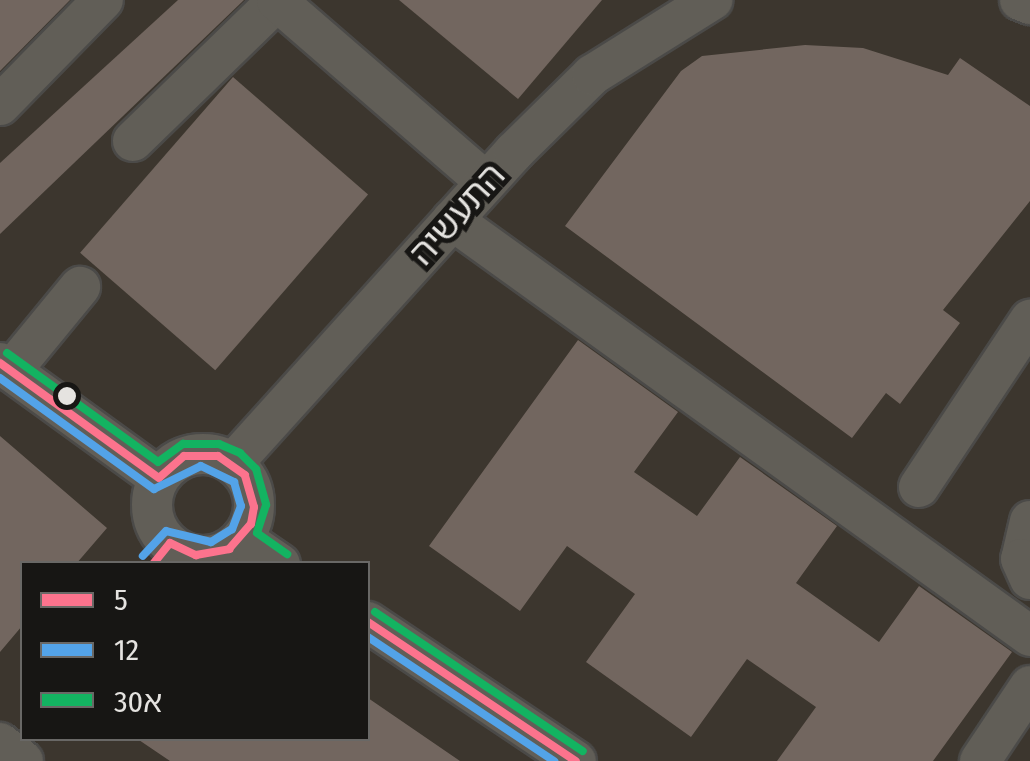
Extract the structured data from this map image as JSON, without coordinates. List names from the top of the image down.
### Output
{
  "streets": {
    "street": ["התעשיה"]
  },
  "lines": ["transit line 30א", "transit line 5", "transit line 12"],
  "legend": ["5", "12", "30א"]
}
